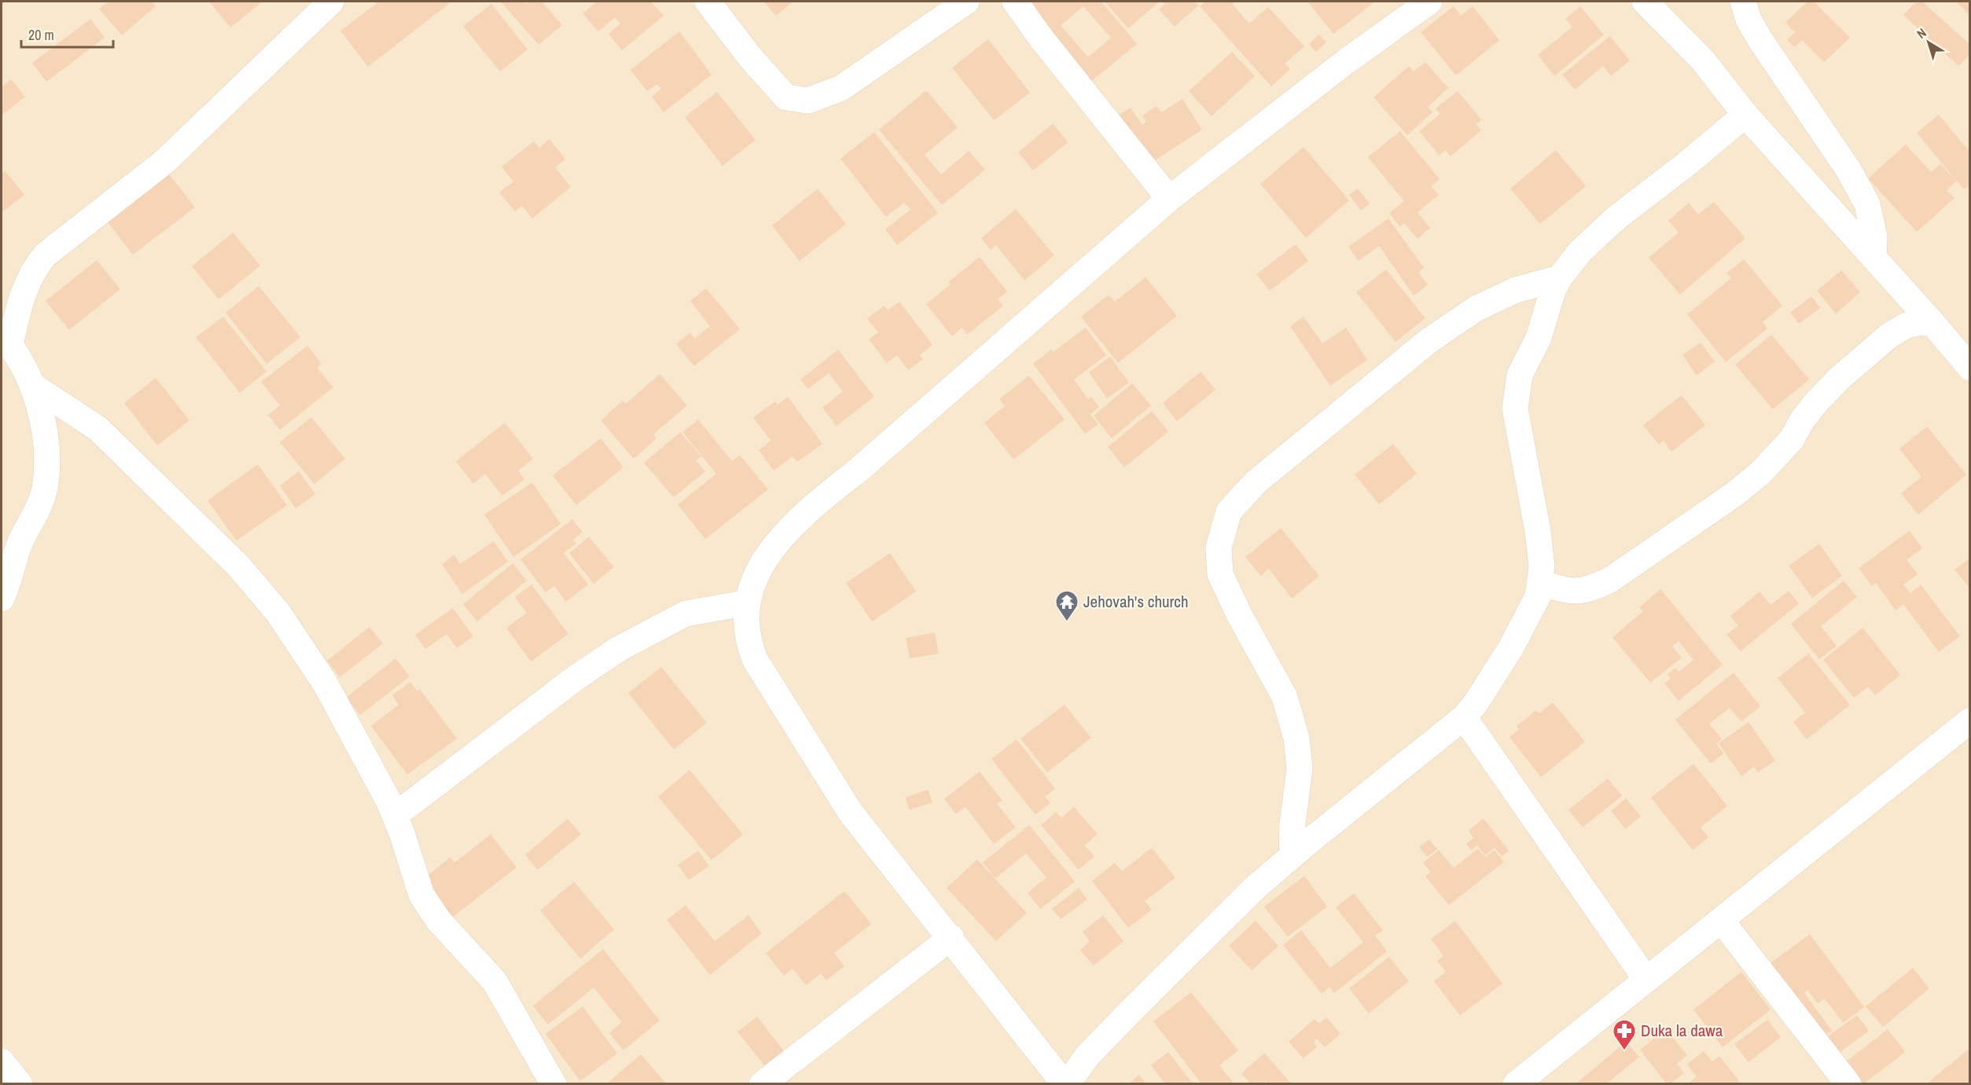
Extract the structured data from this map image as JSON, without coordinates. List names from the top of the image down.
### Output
{
  "places": {
    "temple": ["Jehovah's church"],
    "pharmacy": ["Duka la dawa"]
  },
  "scale_bar": "20 m",
  "north": "top left"
}
